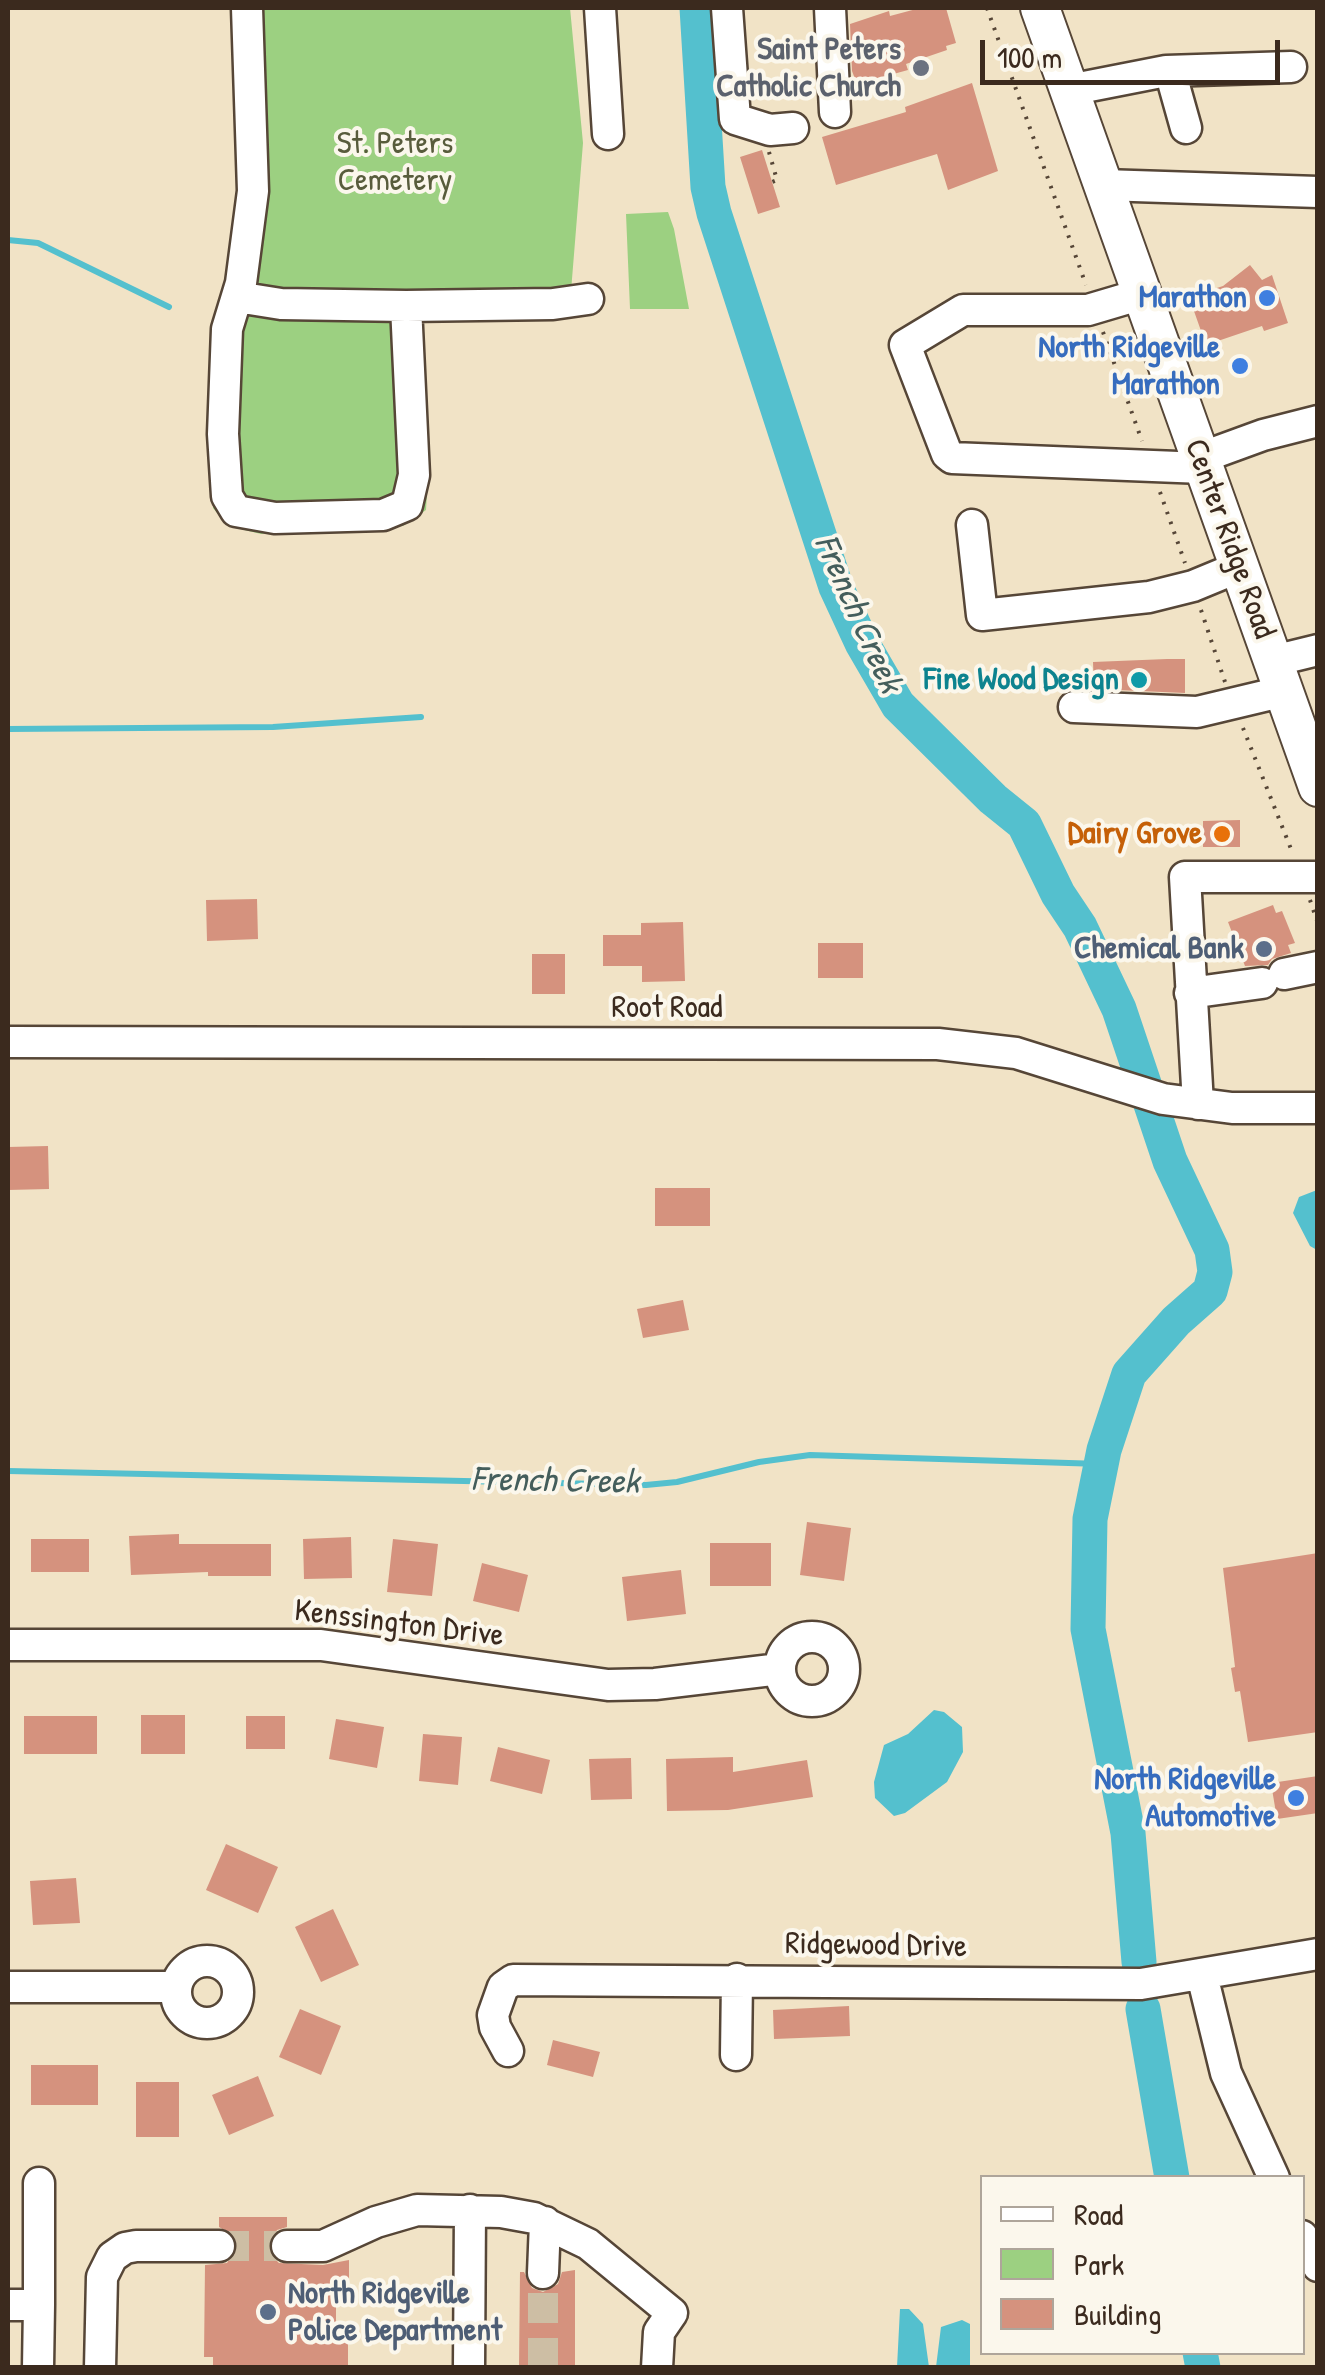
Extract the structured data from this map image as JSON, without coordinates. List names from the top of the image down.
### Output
{
  "streets": {
    "main road": ["Center Ridge Road"],
    "street": ["Root Road", "Kenssington Drive", "Ridgewood Drive"]
  },
  "water": ["French Creek"],
  "parks": ["St. Peters Cemetery"],
  "places": [
    "Saint Peters Catholic Church",
    "Marathon",
    "North Ridgeville Marathon",
    "Fine Wood Design",
    "Dairy Grove",
    "Chemical Bank",
    "North Ridgeville Automotive",
    "North Ridgeville Police Department"
  ],
  "legend": ["Road", "Park", "Building"],
  "scale_bar": "100 m"
}
